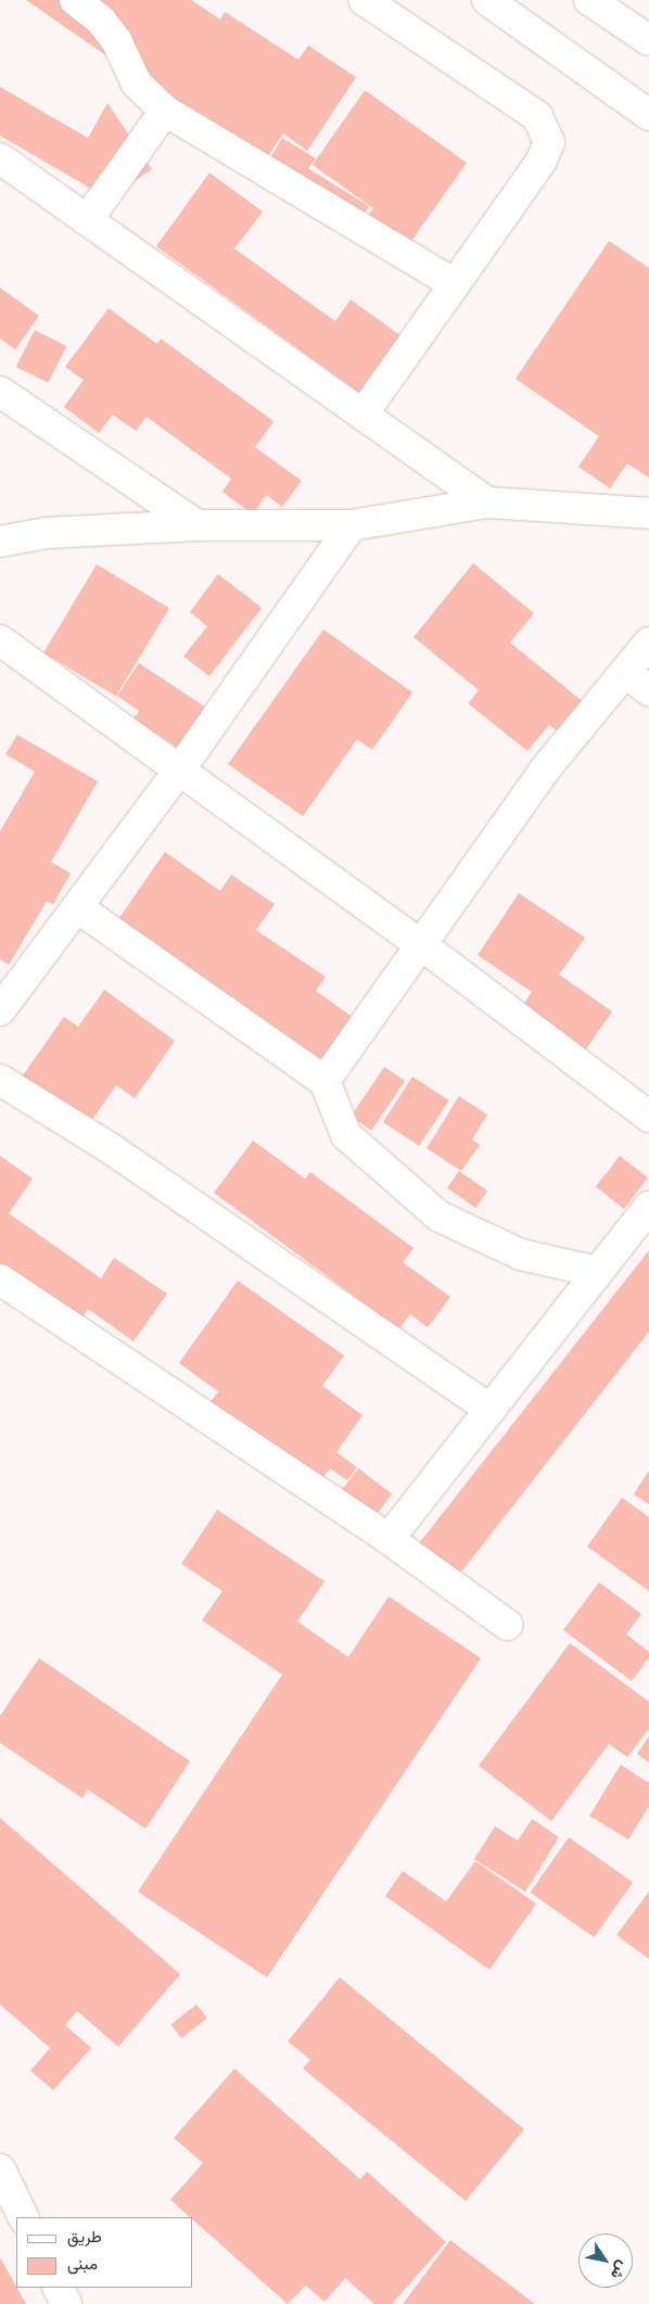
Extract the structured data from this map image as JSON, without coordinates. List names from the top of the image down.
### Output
{
  "legend": ["طريق", "مبنى"],
  "north": "bottom right"
}
